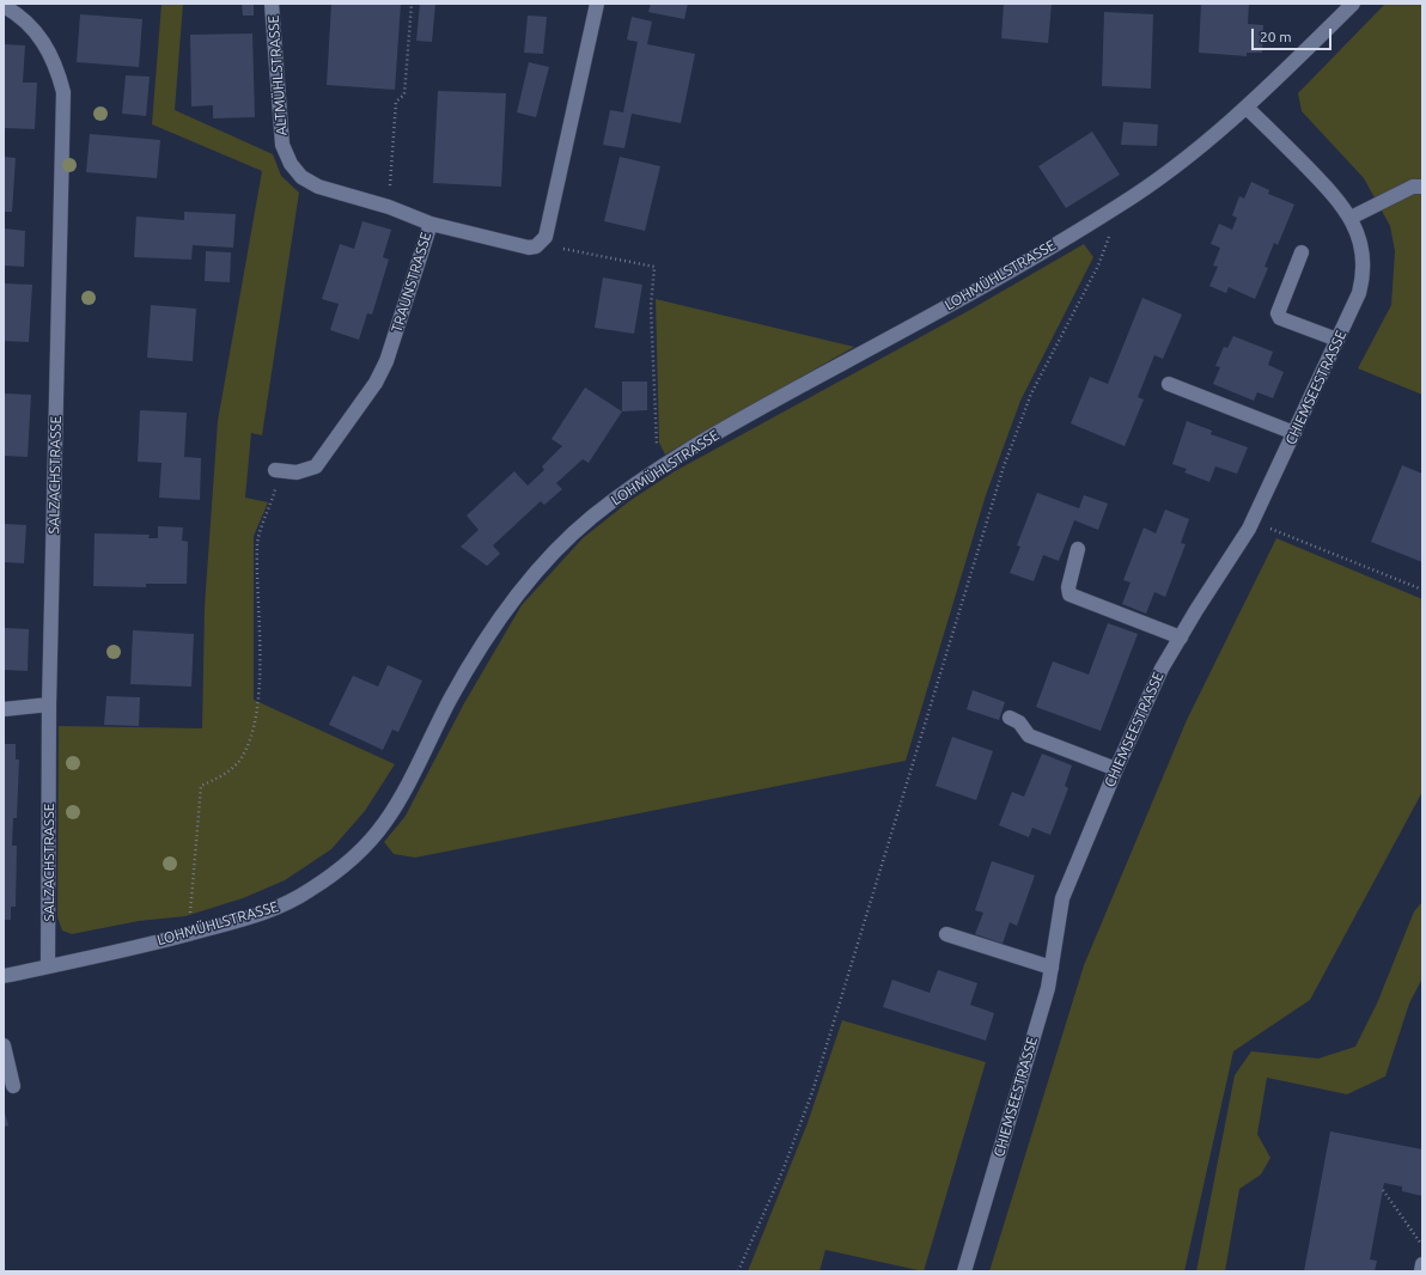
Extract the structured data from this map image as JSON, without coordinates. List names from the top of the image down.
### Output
{
  "streets": {
    "street": [
      "ALTMÜHLSTRASSE",
      "LOHMÜHLSTRASSE",
      "TRAUNSTRASSE",
      "CHIEMSEESTRASSE",
      "SALZACHSTRASSE"
    ]
  },
  "crossings": [
    ["ALTMÜHLSTRASSE", "TRAUNSTRASSE"],
    ["LOHMÜHLSTRASSE", "CHIEMSEESTRASSE"],
    ["LOHMÜHLSTRASSE", "SALZACHSTRASSE"]
  ],
  "scale_bar": "20 m"
}
